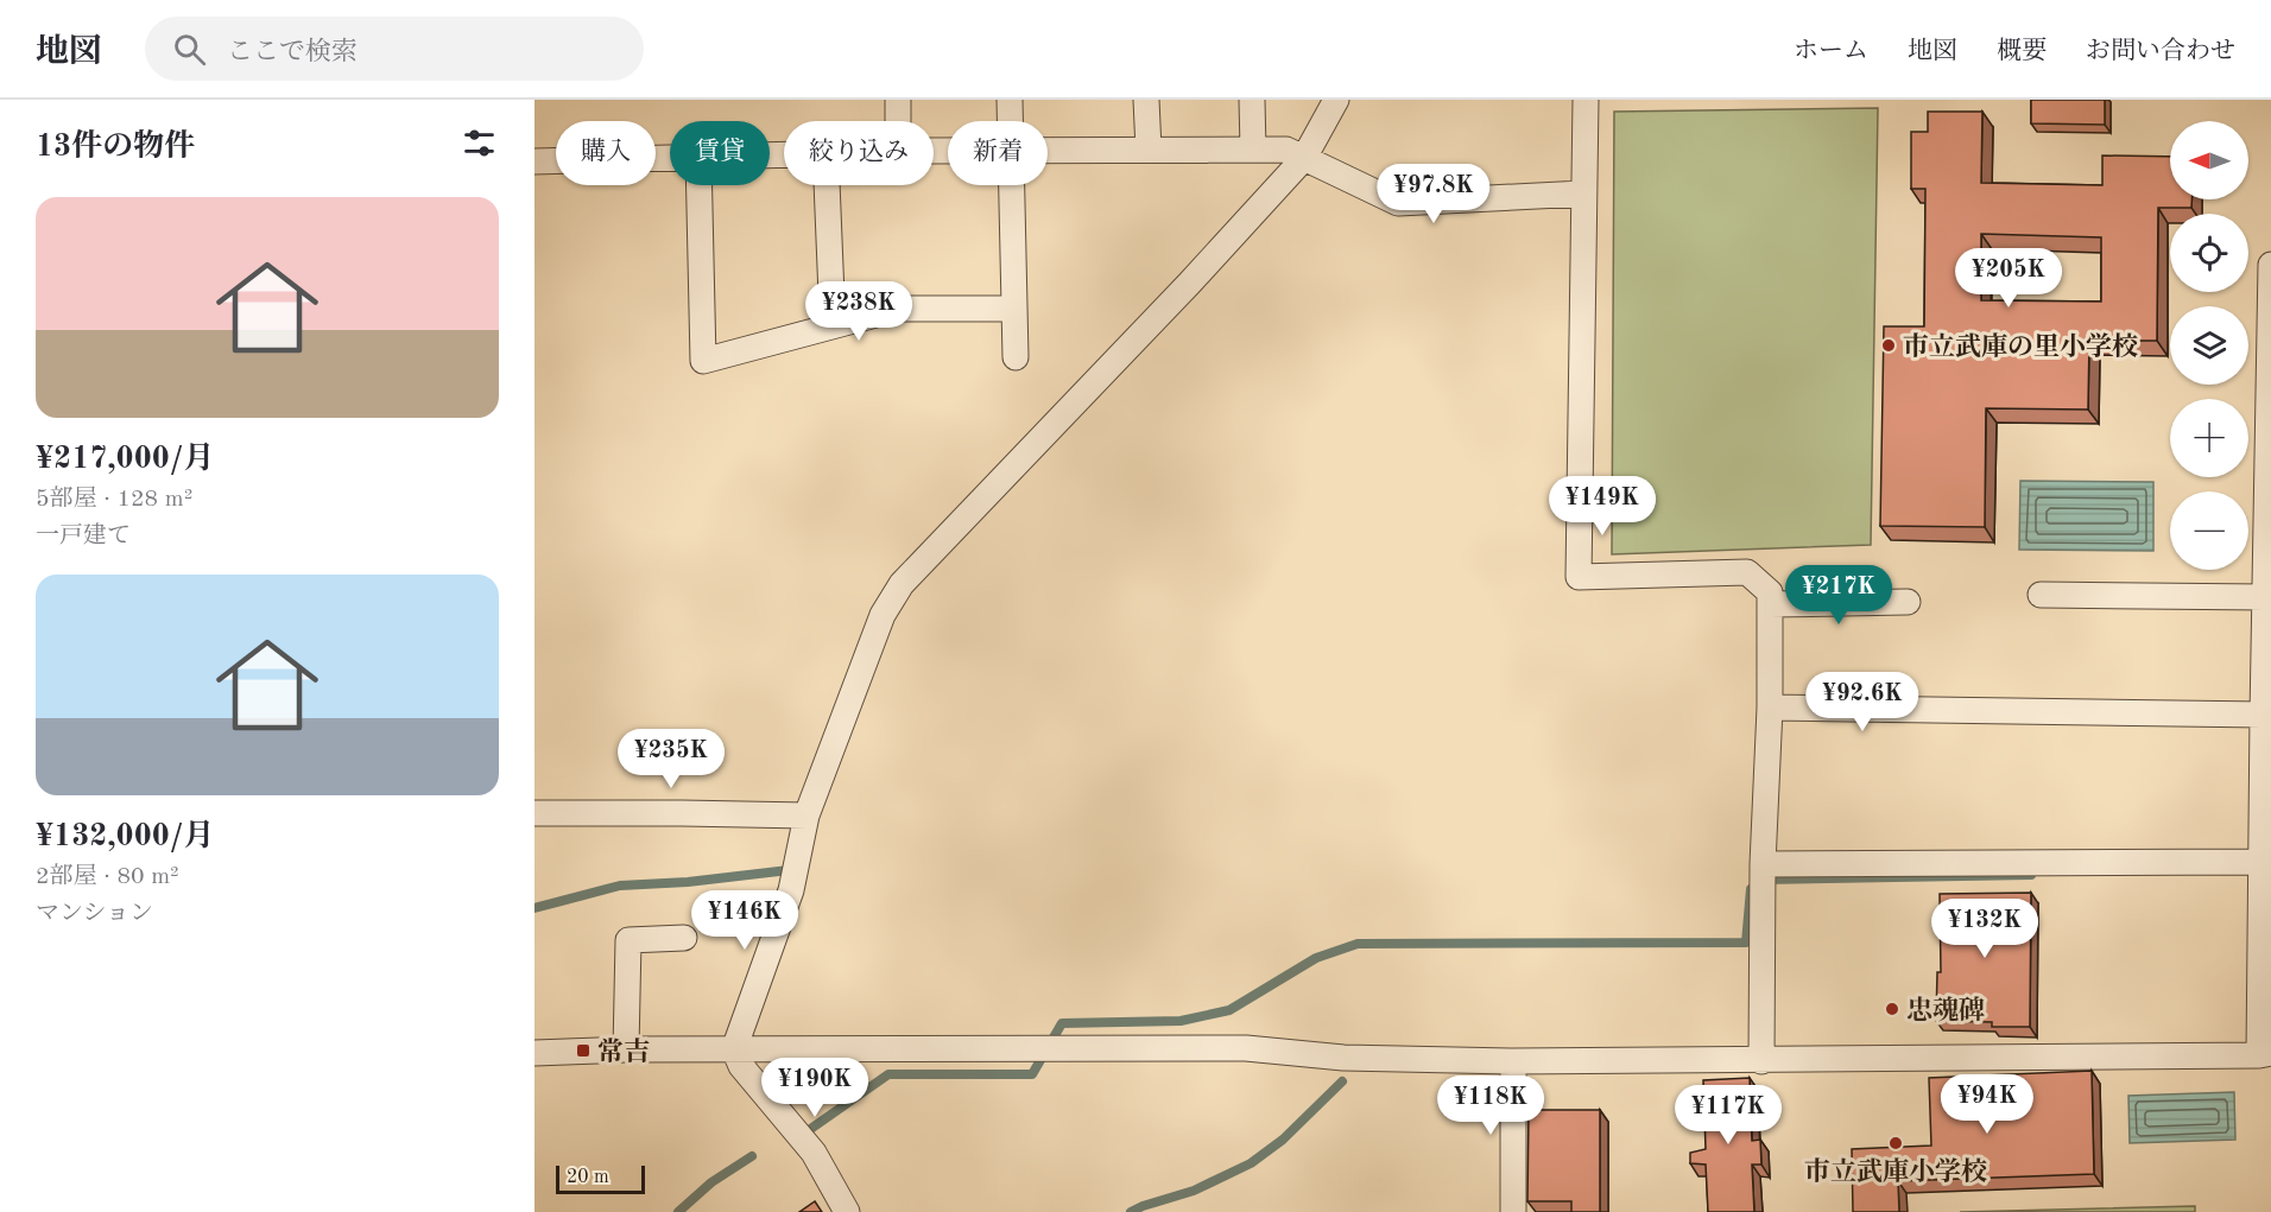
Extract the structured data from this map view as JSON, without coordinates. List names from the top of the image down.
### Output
{
  "places": {
    "other": ["市立武庫の里小学校", "忠魂碑", "市立武庫小学校"],
    "transit": ["常吉"]
  },
  "scale_bar": "20 m",
  "north": "left",
  "page": {
    "header": "地図",
    "search": "ここで検索",
    "nav": [
      "ホーム",
      "地図",
      "概要",
      "お問い合わせ"
    ],
    "heading": "13件の物件",
    "map_buttons": ["+", "−"],
    "chip": [
      "購入",
      "賃貸",
      "絞り込み",
      "新着"
    ],
    "price": [
      "¥97.8K",
      "¥205K",
      "¥238K",
      "¥149K",
      "¥217K",
      "¥92.6K",
      "¥235K",
      "¥146K",
      "¥132K",
      "¥190K",
      "¥94K",
      "¥118K",
      "¥117K"
    ],
    "list": [
      {
        "name": "¥217,000/月",
        "note": "5部屋 · 128 m² · 一戸建て"
      },
      {
        "name": "¥132,000/月",
        "note": "2部屋 · 80 m² · マンション"
      }
    ],
    "scale": "20 m"
  }
}
